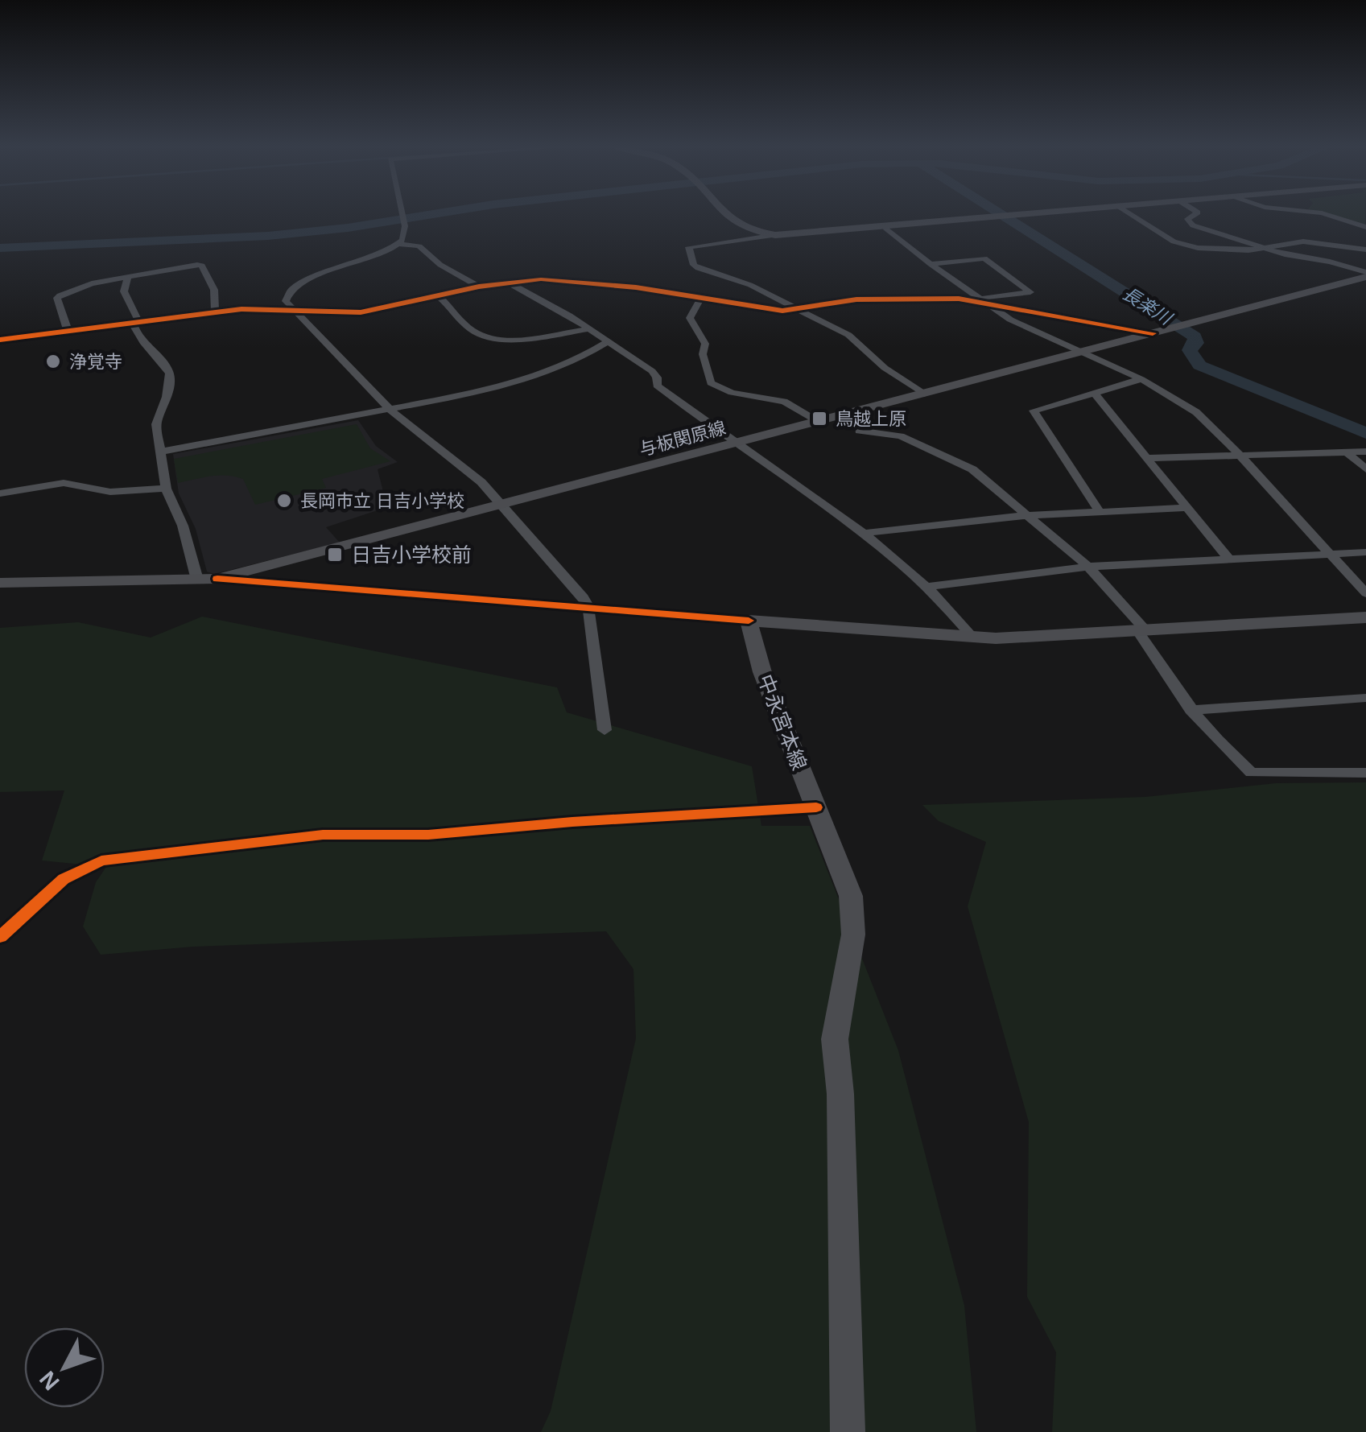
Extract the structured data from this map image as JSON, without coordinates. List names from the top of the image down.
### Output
{
  "streets": {
    "main road": ["与板関原線", "中永宮本線"]
  },
  "water": ["長楽川"],
  "places": {
    "other": ["浄覚寺", "長岡市立 日吉小学校"],
    "transit": ["鳥越上原", "日吉小学校前"]
  },
  "north": "bottom left"
}
